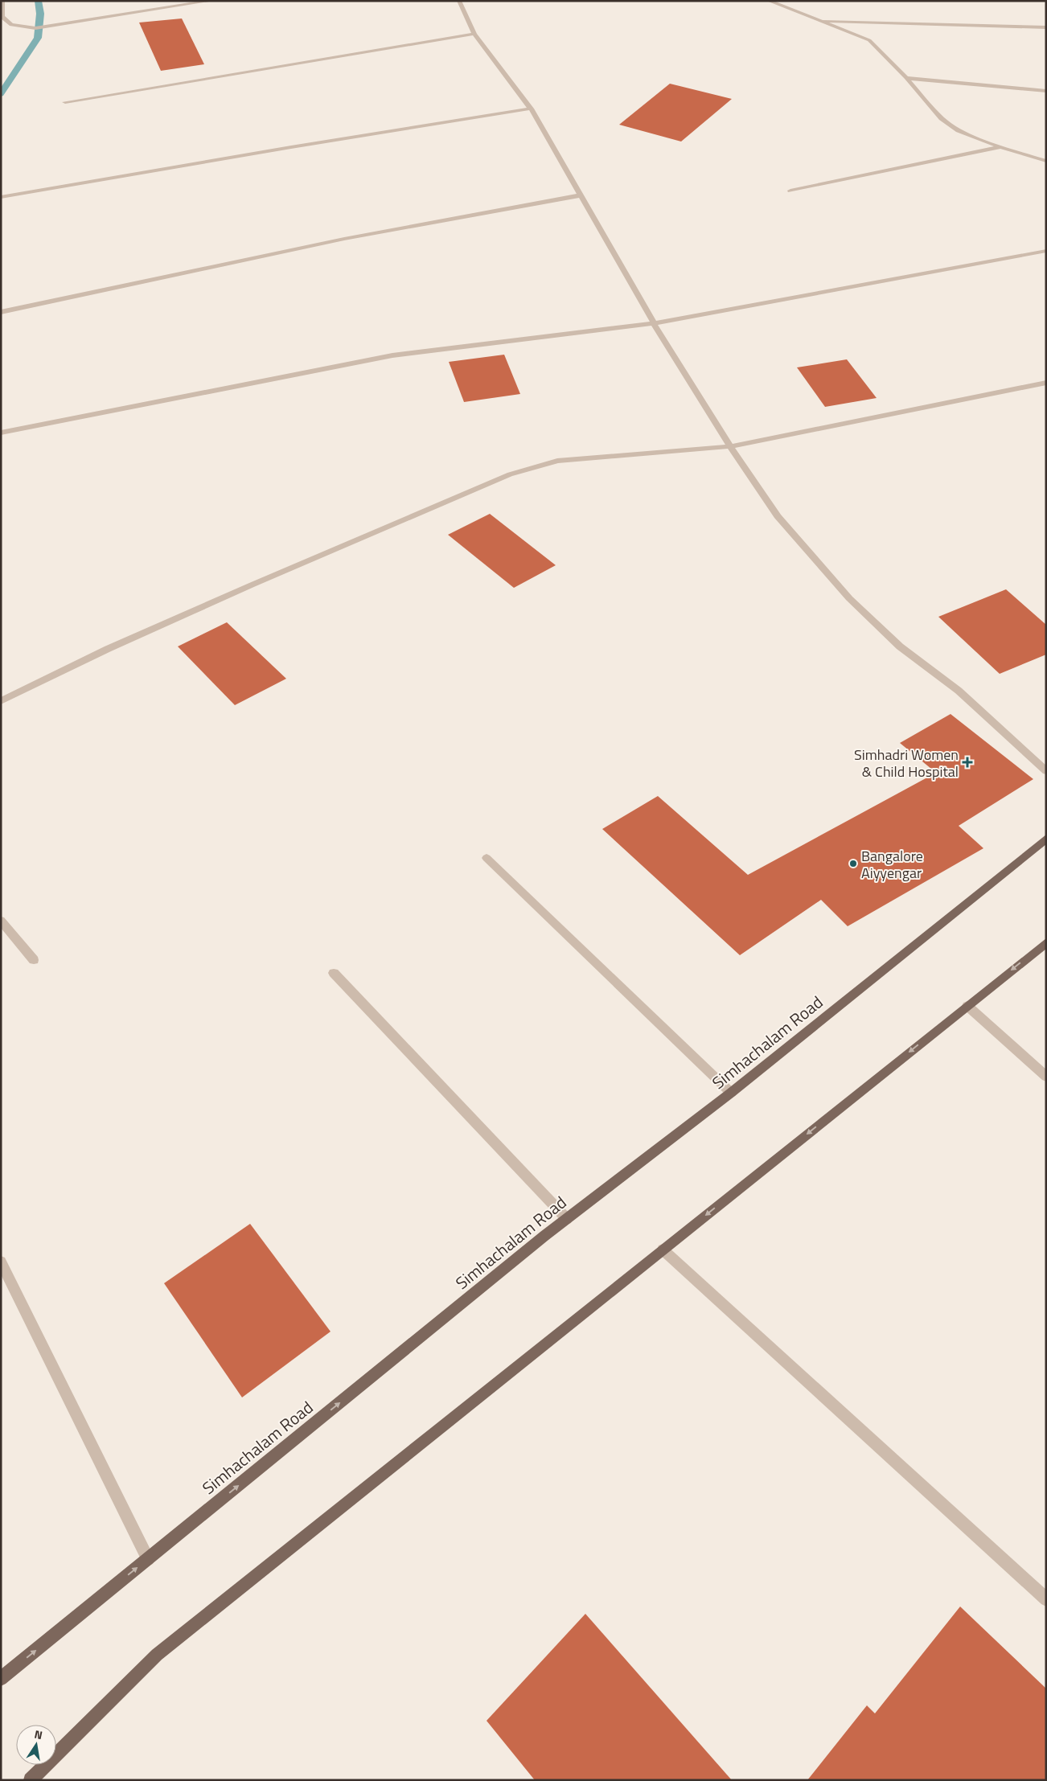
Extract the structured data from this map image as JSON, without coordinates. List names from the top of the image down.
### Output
{
  "streets": {
    "main road": ["Simhachalam Road"]
  },
  "places": {
    "health": ["Simhadri Women & Child Hospital"],
    "other": ["Bangalore Aiyyengar"]
  },
  "north": "top"
}
